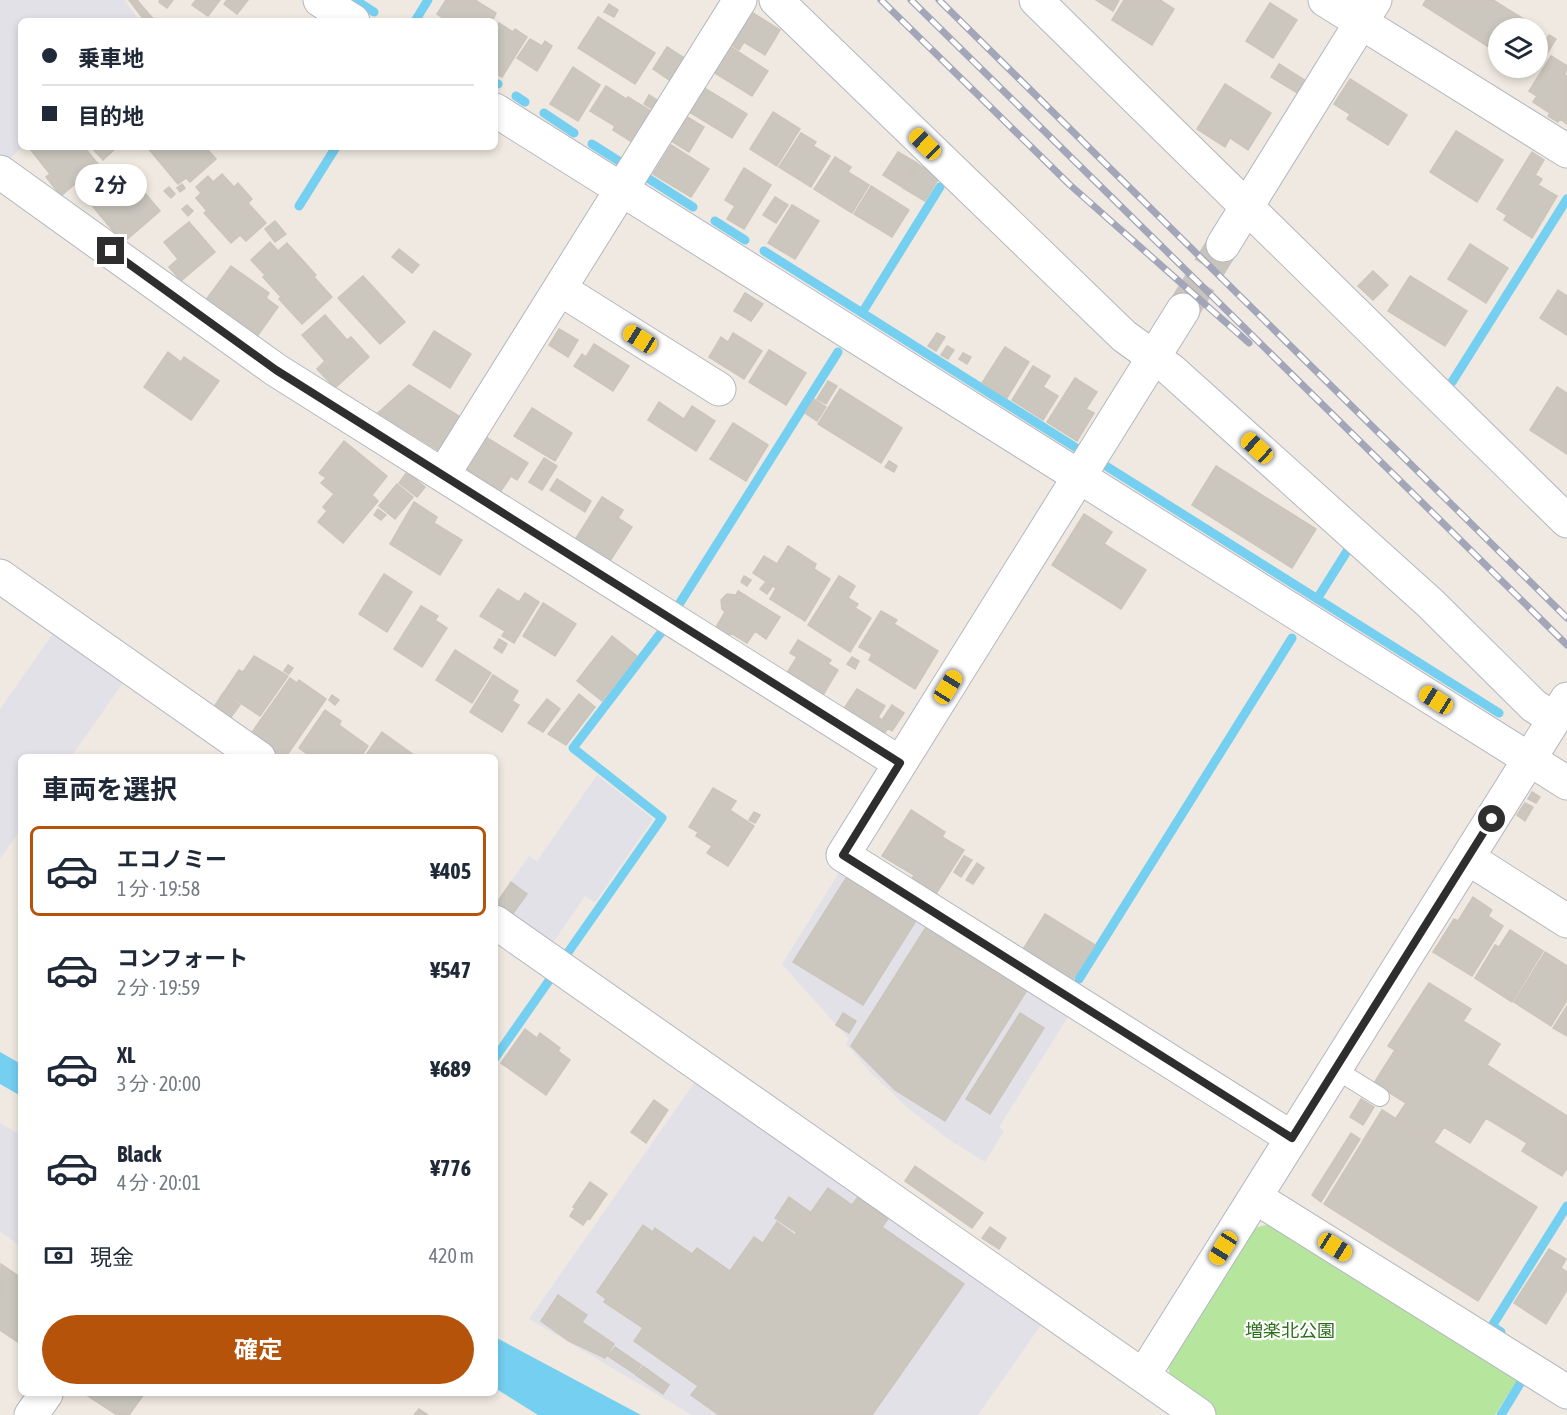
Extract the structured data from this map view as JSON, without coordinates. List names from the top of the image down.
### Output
{
  "parks": ["増楽北公園"],
  "page": {
    "banner": ["乗車地", "目的地"],
    "bubble": "2 分",
    "heading": "車両を選択",
    "list": [
      {
        "name": "エコノミー",
        "note": "1 分 · 19:58",
        "value": "¥405"
      },
      {
        "name": "コンフォート",
        "note": "2 分 · 19:59",
        "value": "¥547"
      },
      {
        "name": "XL",
        "note": "3 分 · 20:00",
        "value": "¥689"
      },
      {
        "name": "Black",
        "note": "4 分 · 20:01",
        "value": "¥776"
      }
    ],
    "pay": ["現金", "420 m"],
    "buttons": "確定"
  }
}
